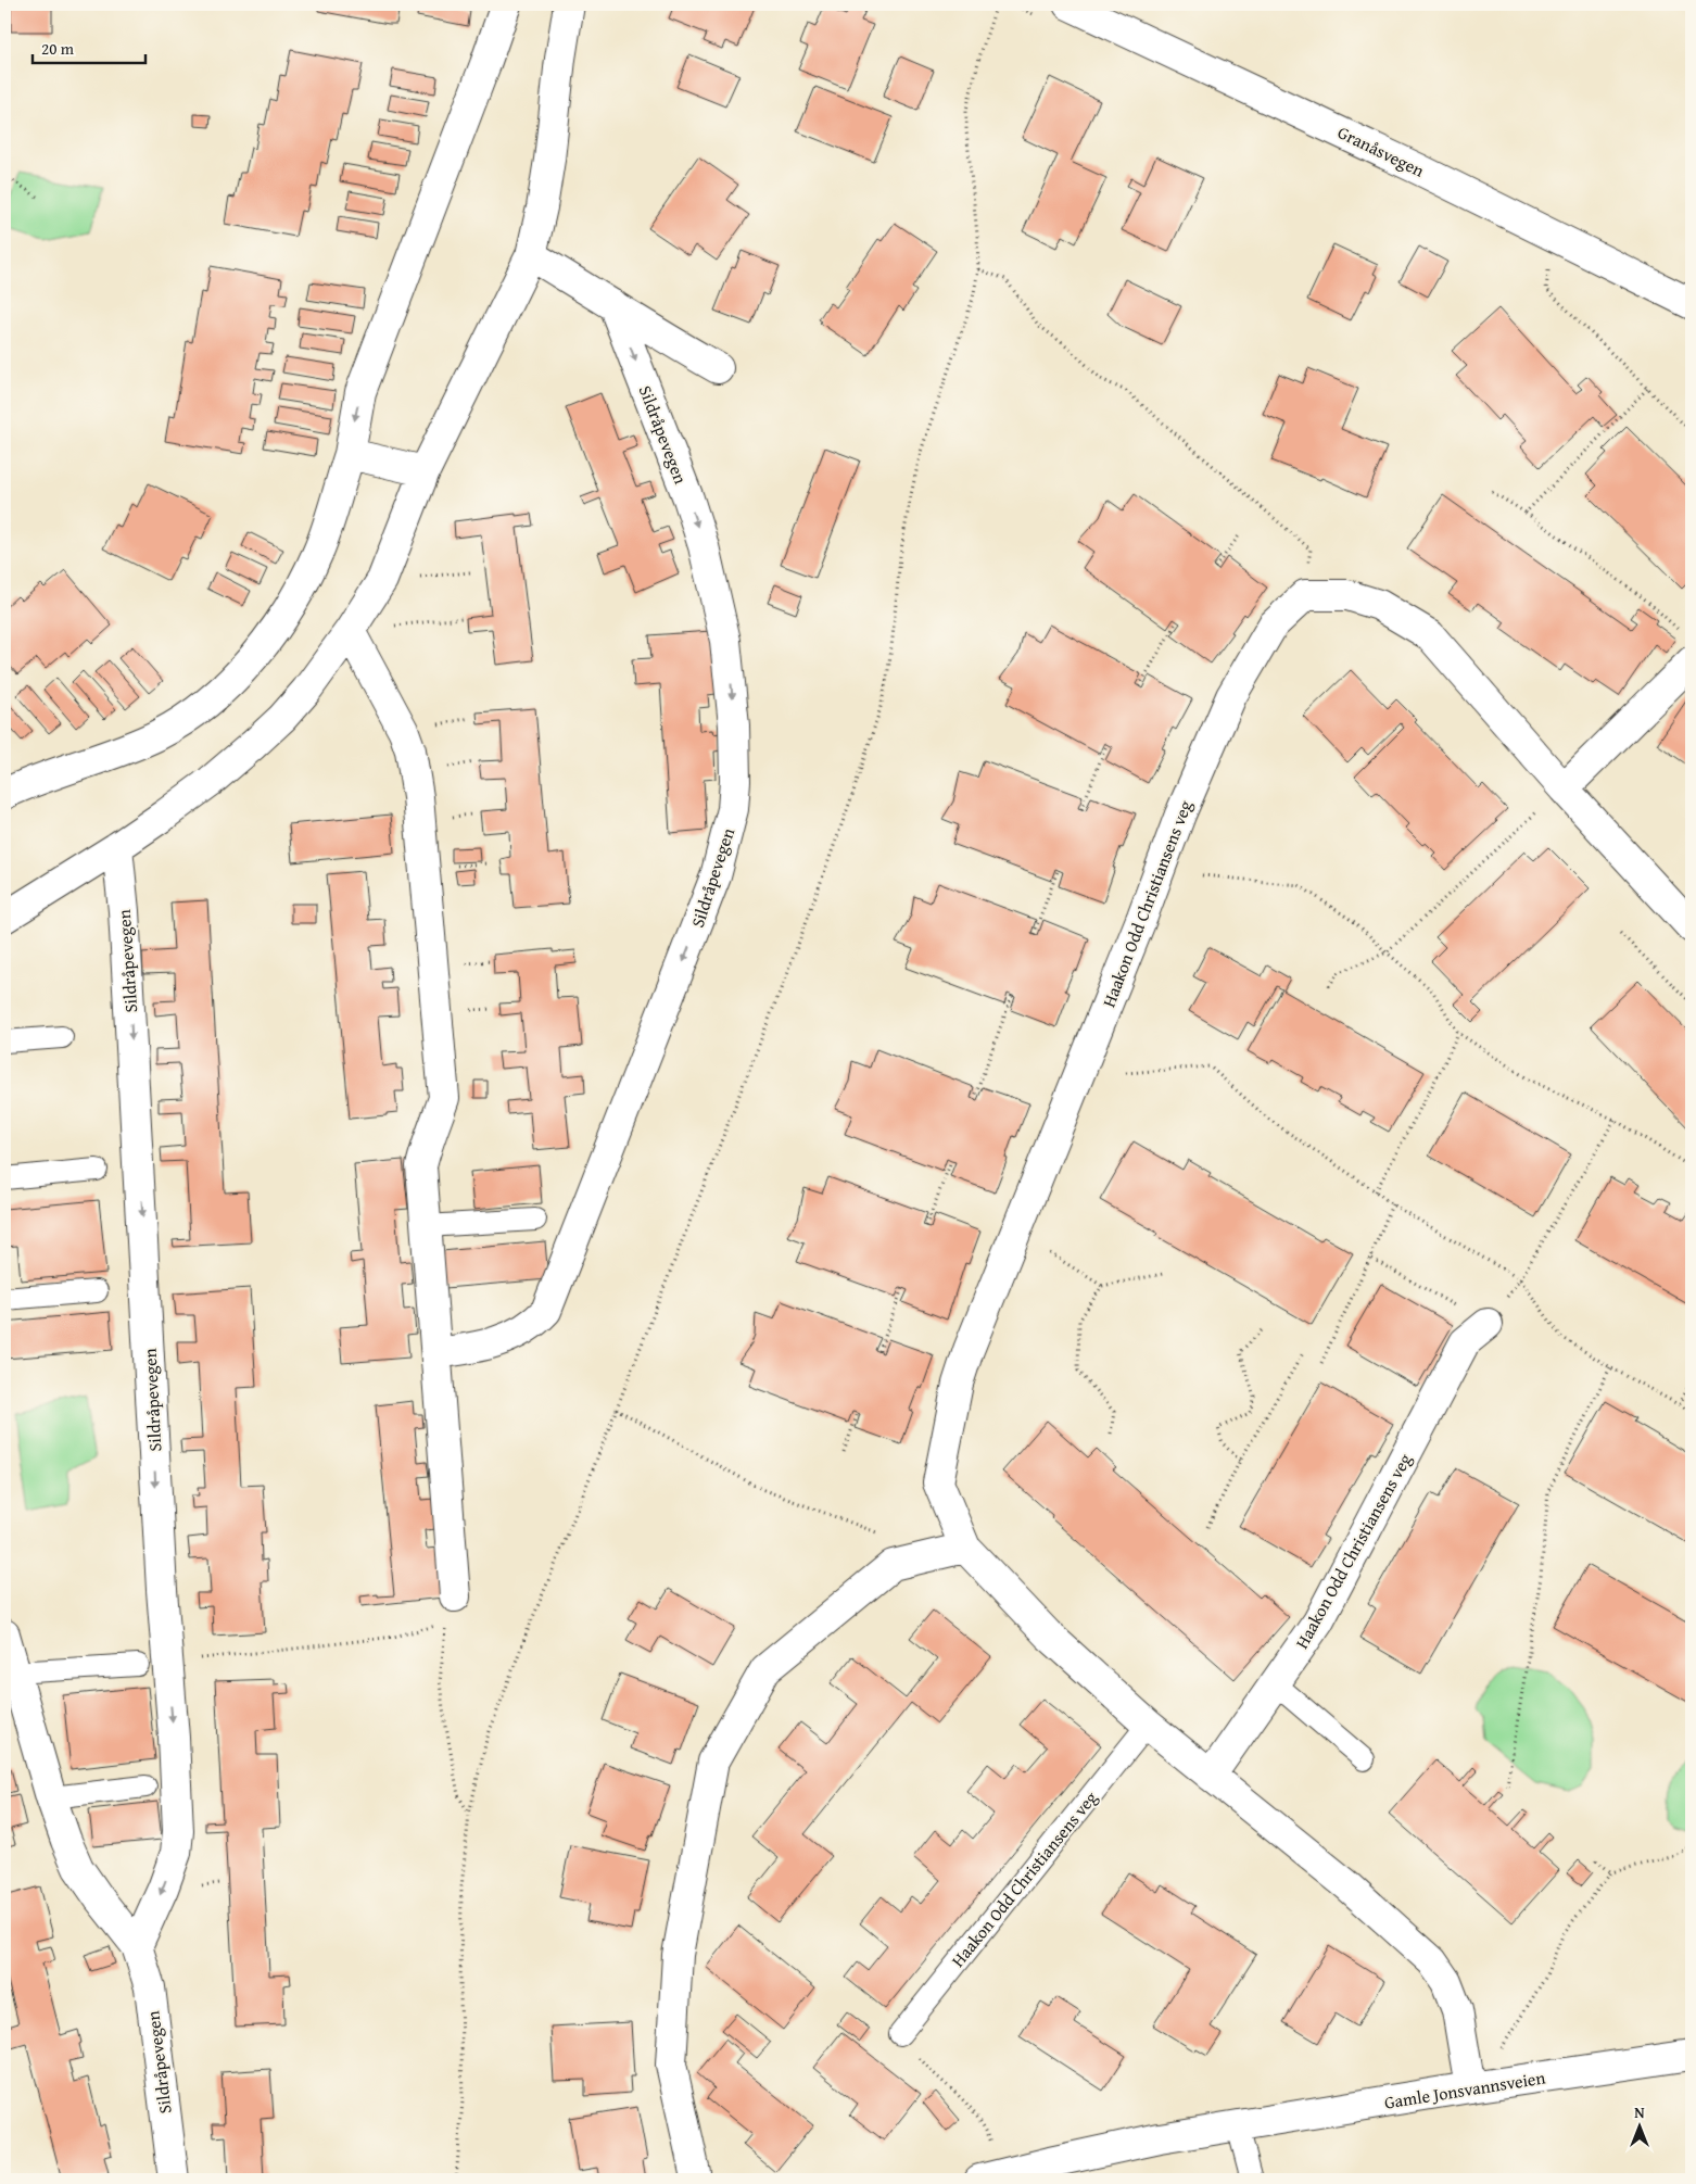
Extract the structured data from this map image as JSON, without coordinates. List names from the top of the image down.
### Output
{
  "streets": {
    "street": [
      "Granåsvegen",
      "Sildråpevegen",
      "Haakon Odd Christiansens veg",
      "Gamle Jonsvannsveien"
    ]
  },
  "crossings": [
    ["Haakon Odd Christiansens veg", "Gamle Jonsvannsveien"]
  ],
  "scale_bar": "20 m",
  "north": "top"
}
